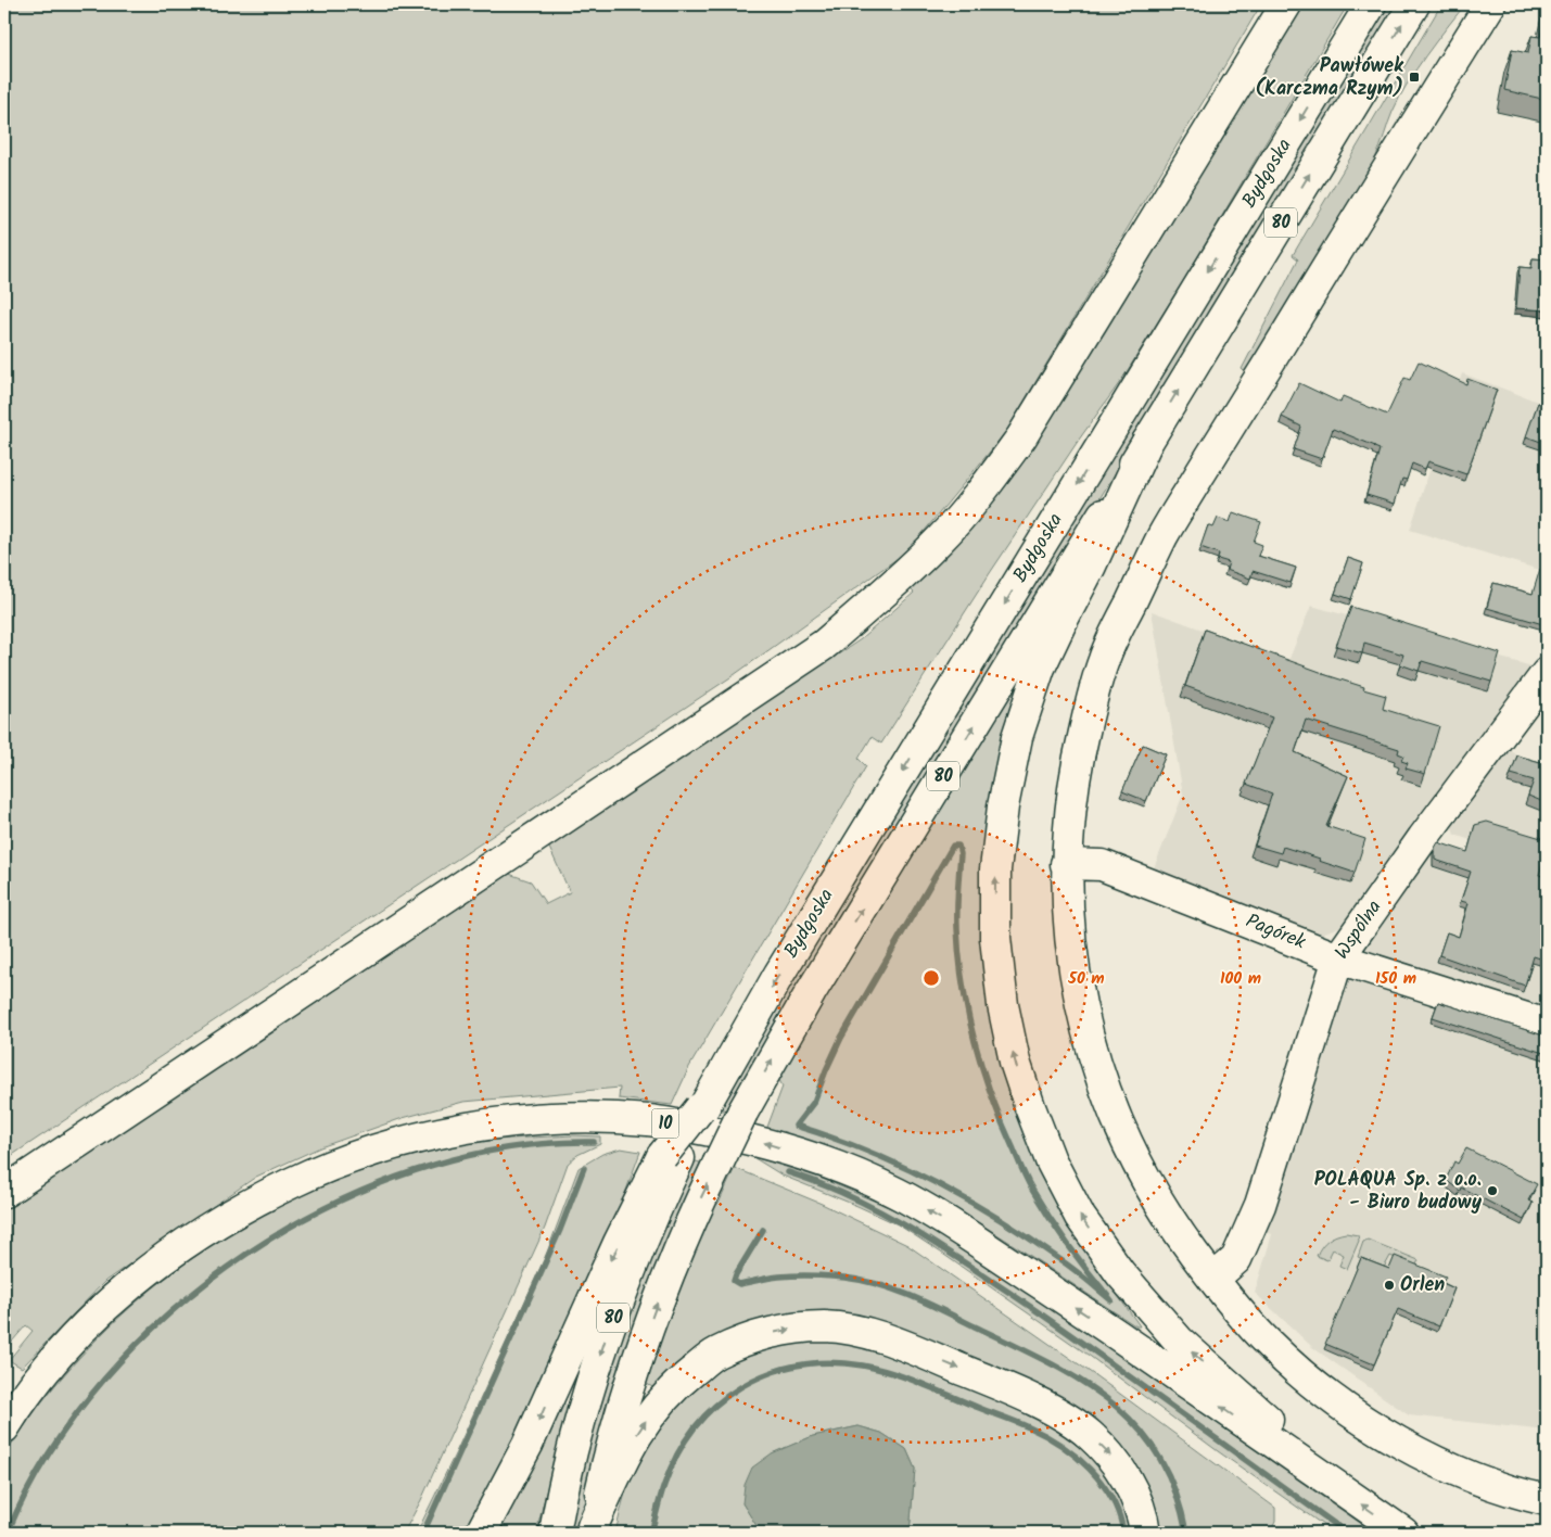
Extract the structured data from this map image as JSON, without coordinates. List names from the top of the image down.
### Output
{
  "streets": {
    "main road": [
      "Bydgoska",
      "80",
      "Wspólna",
      "Pagórek",
      "10"
    ]
  },
  "crossings": [
    ["Bydgoska", "80"],
    ["Wspólna", "Pagórek"]
  ],
  "places": {
    "transit": ["Pawłówek (Karczma Rzym)"],
    "other": ["POLAQUA Sp. z o.o. - Biuro budowy", "Orlen"]
  },
  "rings": ["50 m", "100 m", "150 m"]
}
